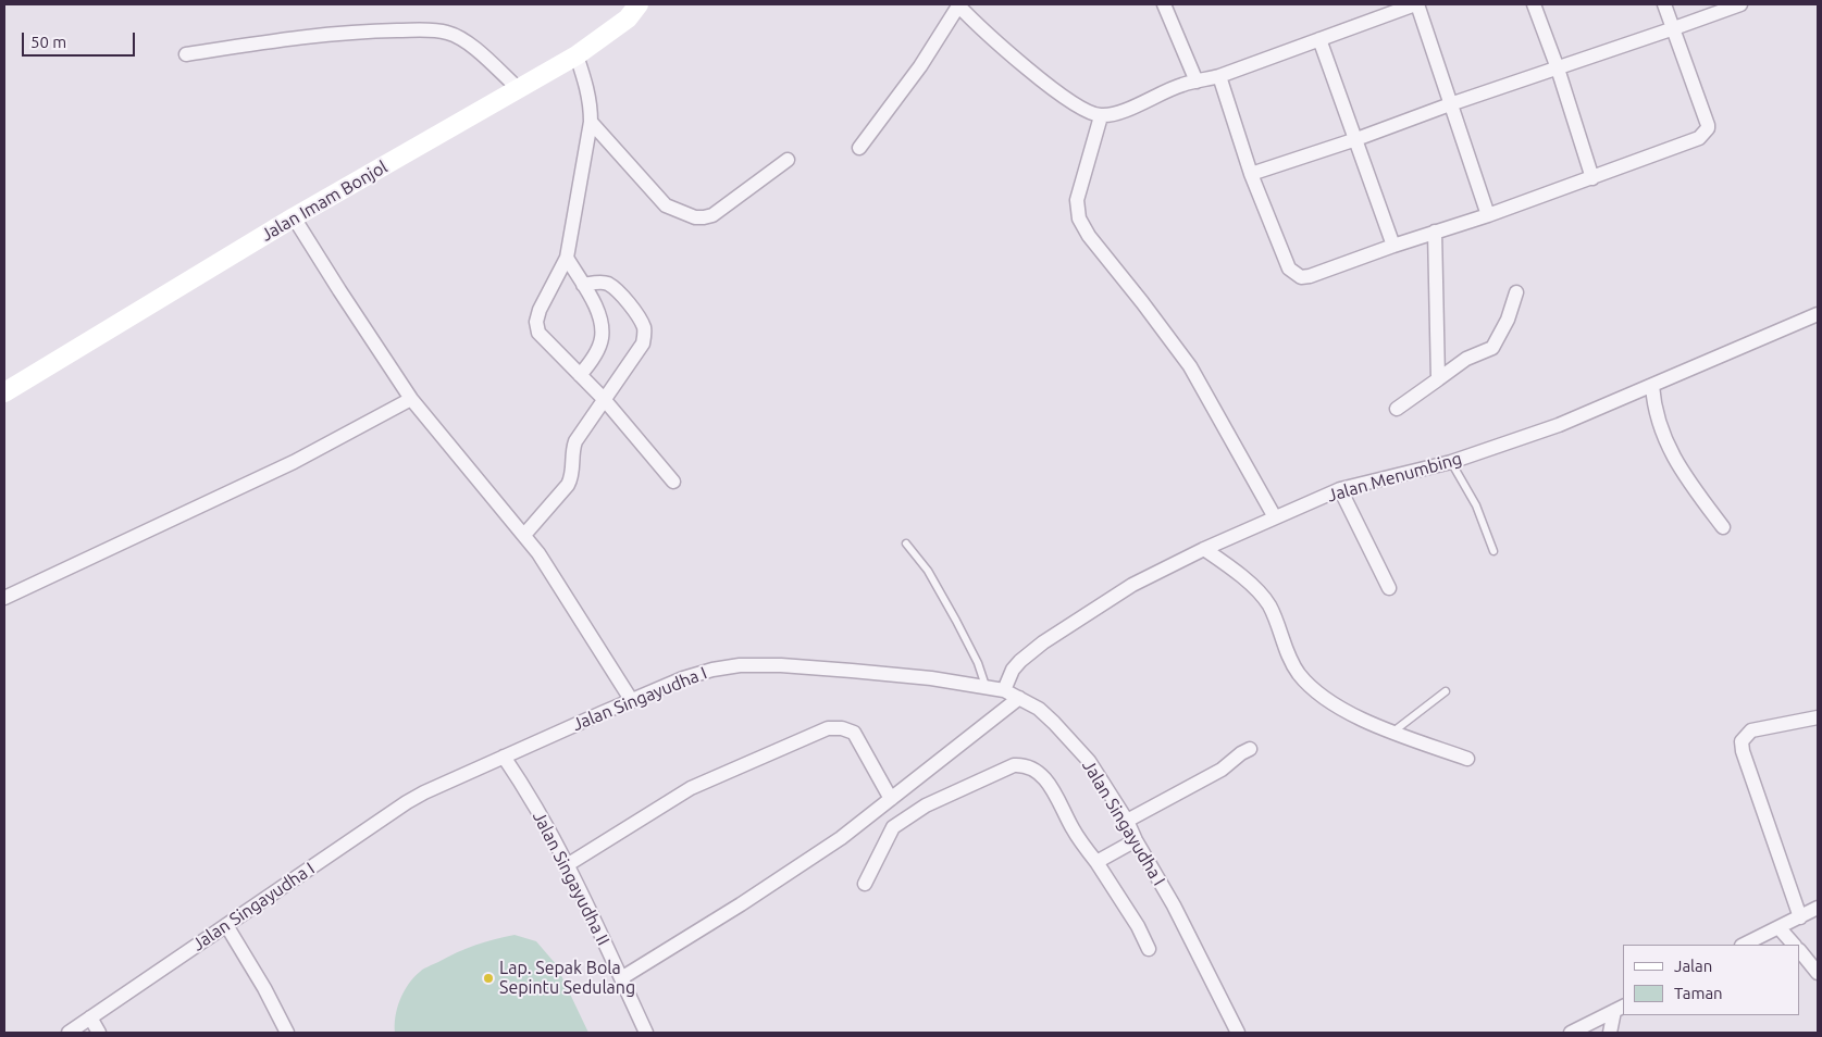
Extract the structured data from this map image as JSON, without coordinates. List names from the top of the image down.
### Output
{
  "streets": {
    "main road": ["Jalan Imam Bonjol"],
    "street": ["Jalan Menumbing", "Jalan Singayudha I", "Jalan Singayudha II"]
  },
  "crossings": [
    ["Jalan Menumbing", "Jalan Singayudha I"],
    ["Jalan Singayudha I", "Jalan Singayudha II"]
  ],
  "places": ["Lap. Sepak Bola Sepintu Sedulang"],
  "legend": ["Jalan", "Taman"],
  "scale_bar": "50 m"
}
